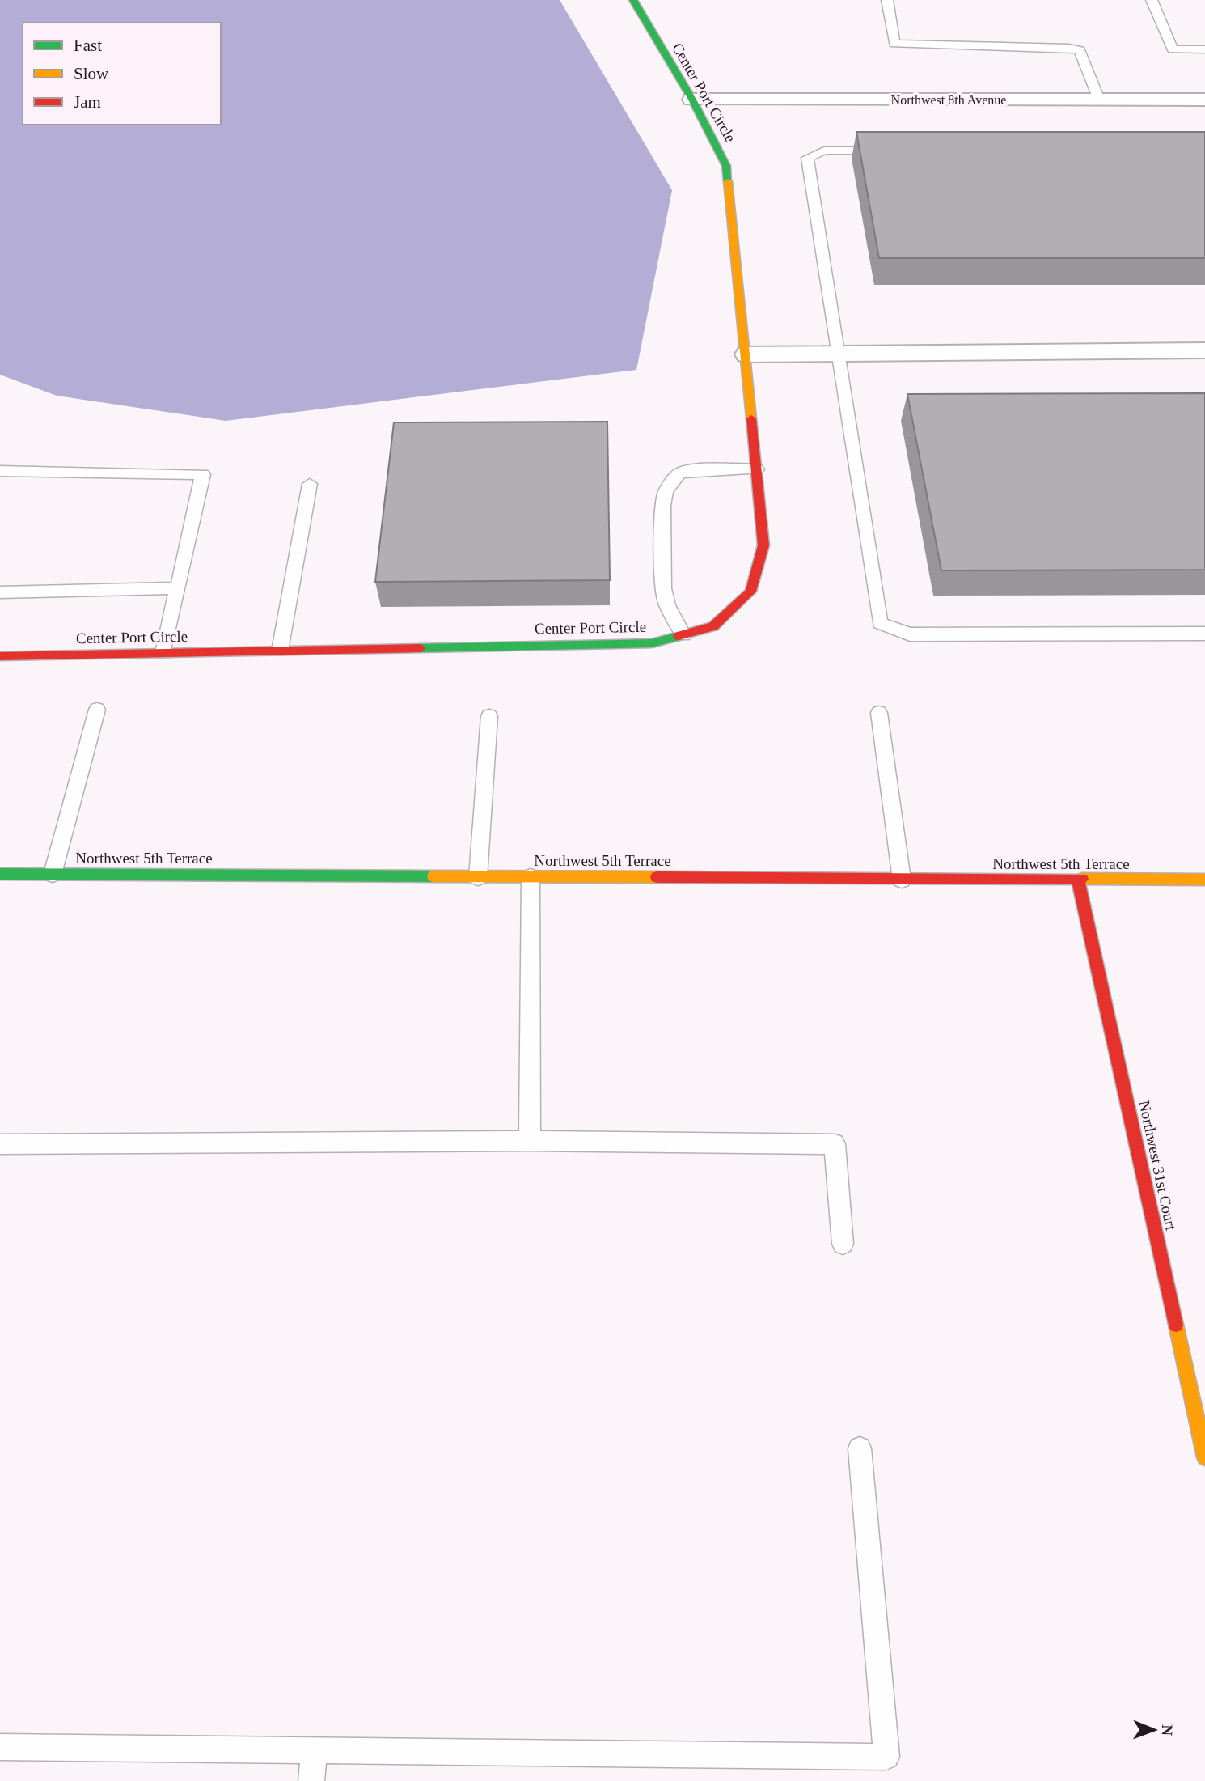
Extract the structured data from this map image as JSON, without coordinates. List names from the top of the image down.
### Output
{
  "streets": {
    "street": [
      "Center Port Circle",
      "Northwest 8th Avenue",
      "Northwest 5th Terrace",
      "Northwest 31st Court"
    ]
  },
  "crossings": [
    ["Center Port Circle", "Northwest 8th Avenue"],
    ["Northwest 5th Terrace", "Northwest 31st Court"]
  ],
  "legend": ["Fast", "Slow", "Jam"],
  "north": "right"
}
